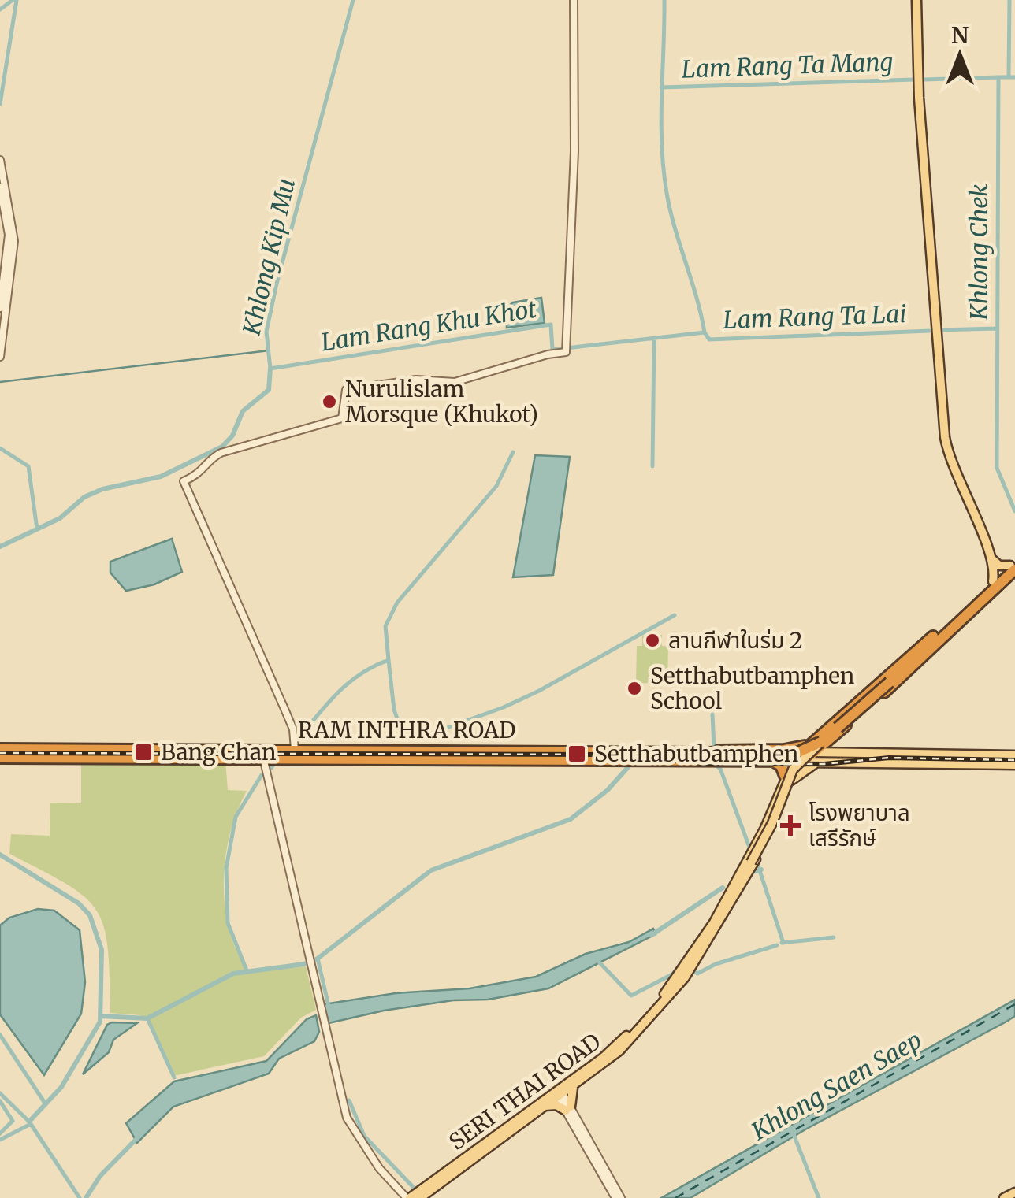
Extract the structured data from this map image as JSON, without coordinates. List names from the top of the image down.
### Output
{
  "streets": {
    "highway": ["RAM INTHRA ROAD"],
    "main road": ["SERI THAI ROAD"]
  },
  "crossings": [
    ["RAM INTHRA ROAD", "SERI THAI ROAD"]
  ],
  "water": [
    "Lam Rang Ta Mang",
    "Khlong Chek",
    "Khlong Kip Mu",
    "Lam Rang Ta Lai",
    "Lam Rang Khu Khot",
    "Khlong Saen Saep"
  ],
  "places": {
    "other": ["Nurulislam Morsque (Khukot)", "ลานกีฬาในร่ม 2", "Setthabutbamphen School"],
    "transit": ["Bang Chan", "Setthabutbamphen"],
    "health": ["โรงพยาบาล เสรีรักษ์"]
  },
  "north": "top"
}
